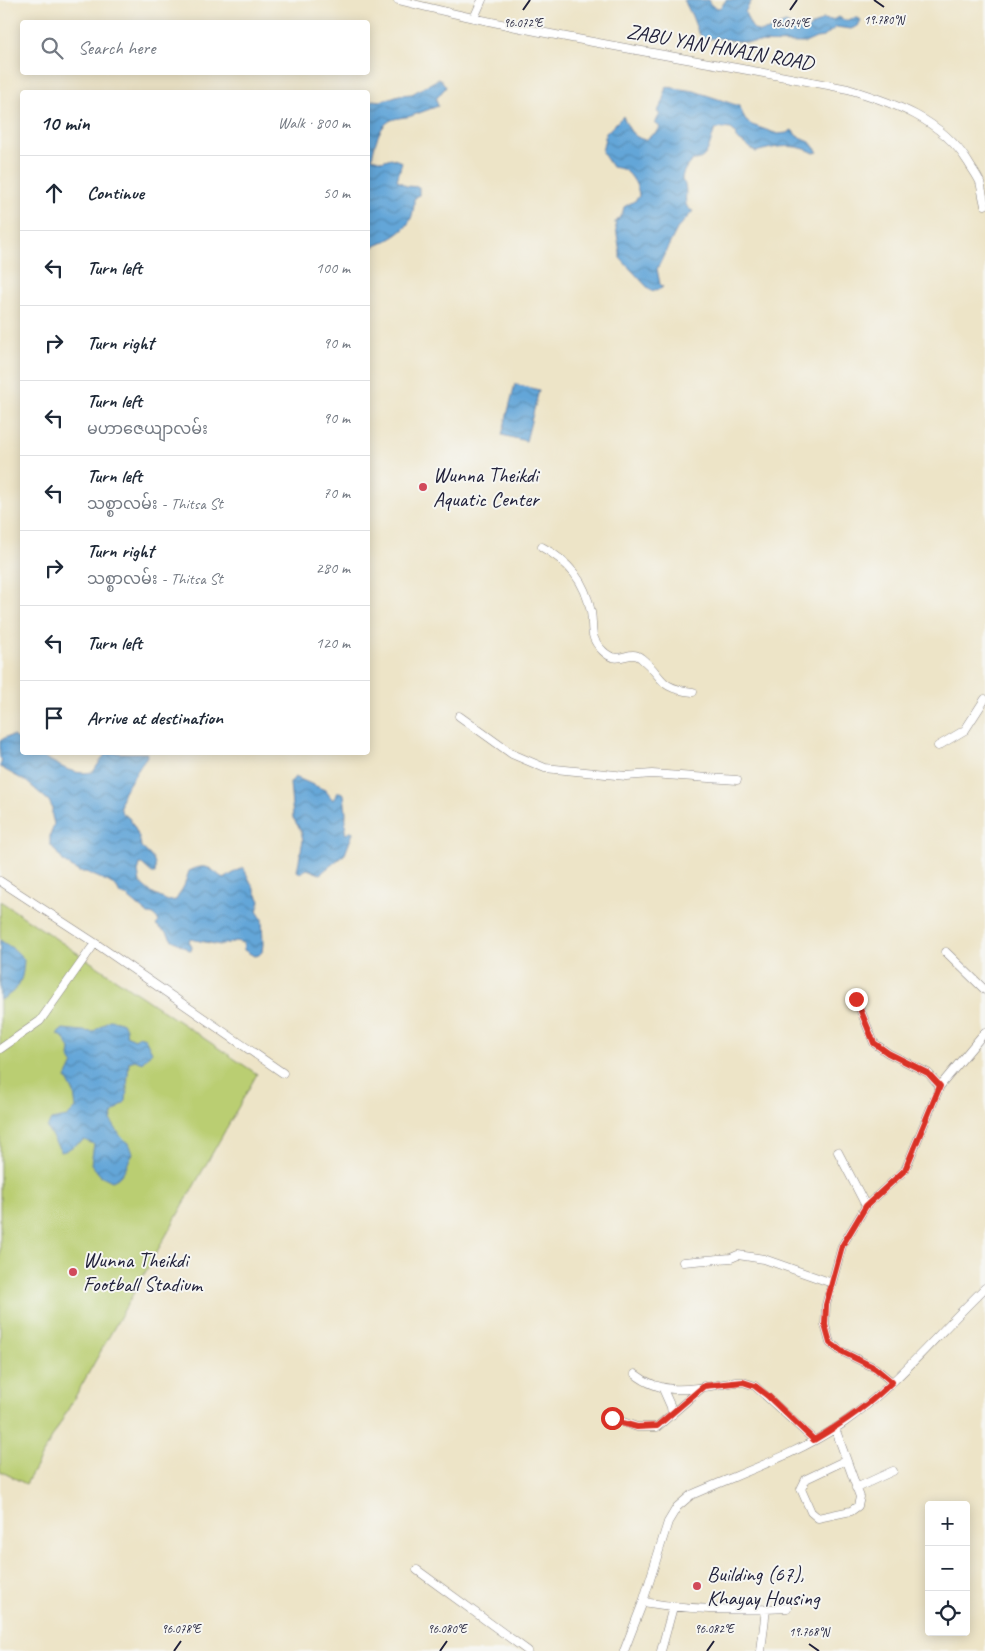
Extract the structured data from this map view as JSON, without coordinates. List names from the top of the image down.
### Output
{
  "streets": {
    "street": ["ZABU YAN HNAIN ROAD"]
  },
  "places": ["Wunna Theikdi Aquatic Center", "Wunna Theikdi Football Stadium", "Building (67), Khayay Housing"],
  "page": {
    "search": "Search here",
    "heading": ["10 min", "Walk · 800 m"],
    "list": [
      ["Continue", "50 m"],
      ["Turn left", "100 m"],
      ["Turn right", "90 m"],
      ["Turn left", "မဟာဇေယျာလမ်း", "90 m"],
      ["Turn left", "သစ္စာလမ်း - Thitsa St", "70 m"],
      ["Turn right", "သစ္စာလမ်း - Thitsa St", "280 m"],
      ["Turn left", "120 m"],
      "Arrive at destination"
    ],
    "map_buttons": ["+", "−"]
  },
  "coordinates": [
    "19.780°N",
    "96.072°E",
    "96.074°E",
    "96.078°E",
    "96.080°E",
    "96.082°E",
    "19.768°N"
  ]
}
